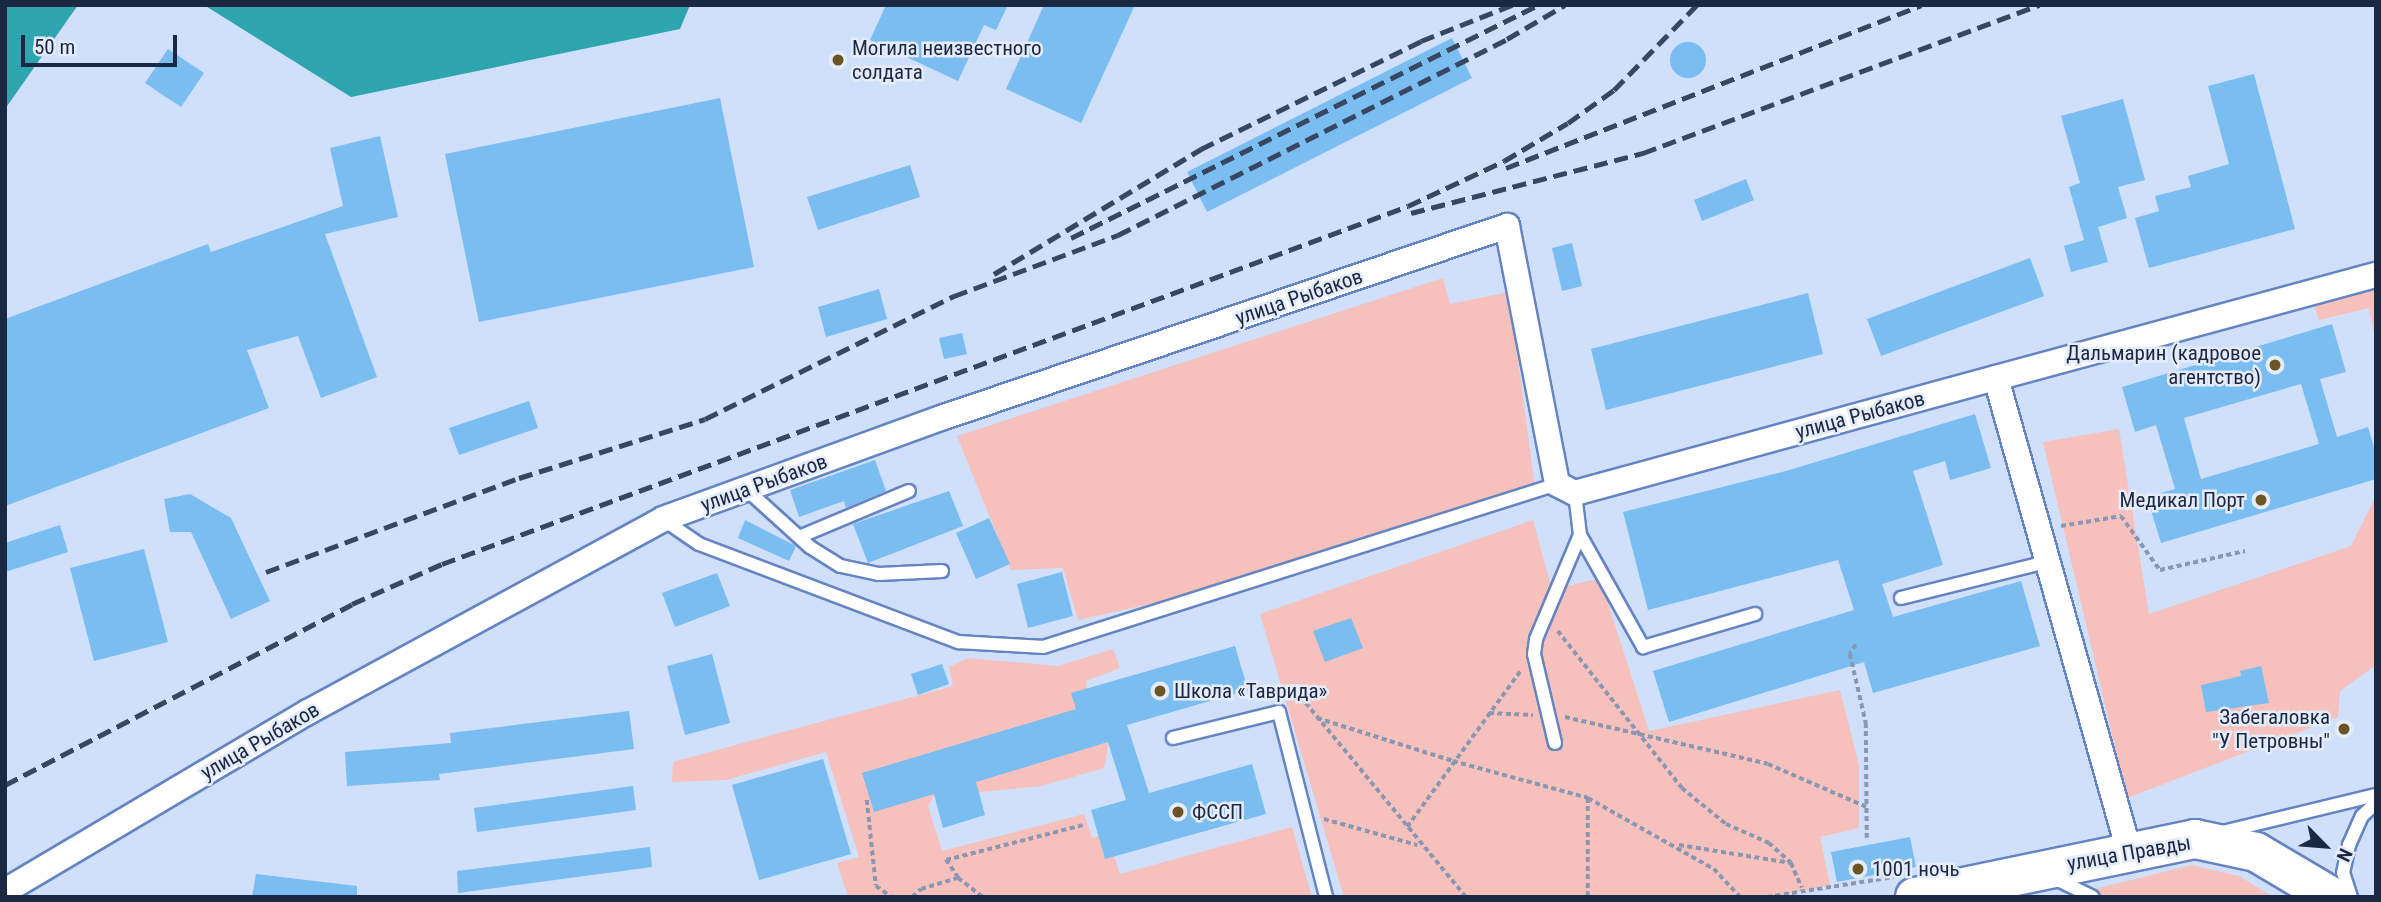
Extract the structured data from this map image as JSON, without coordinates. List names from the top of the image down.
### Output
{
  "streets": {
    "main road": ["улица Правды"],
    "street": ["улица Рыбаков"]
  },
  "places": [
    "Могила неизвестного солдата",
    "Дальмарин (кадровое агентство)",
    "Медикал Порт",
    "Школа «Таврида»",
    "Забегаловка \"У Петровны\"",
    "ФССП",
    "1001 ночь"
  ],
  "scale_bar": "50 m",
  "north": "bottom right"
}
